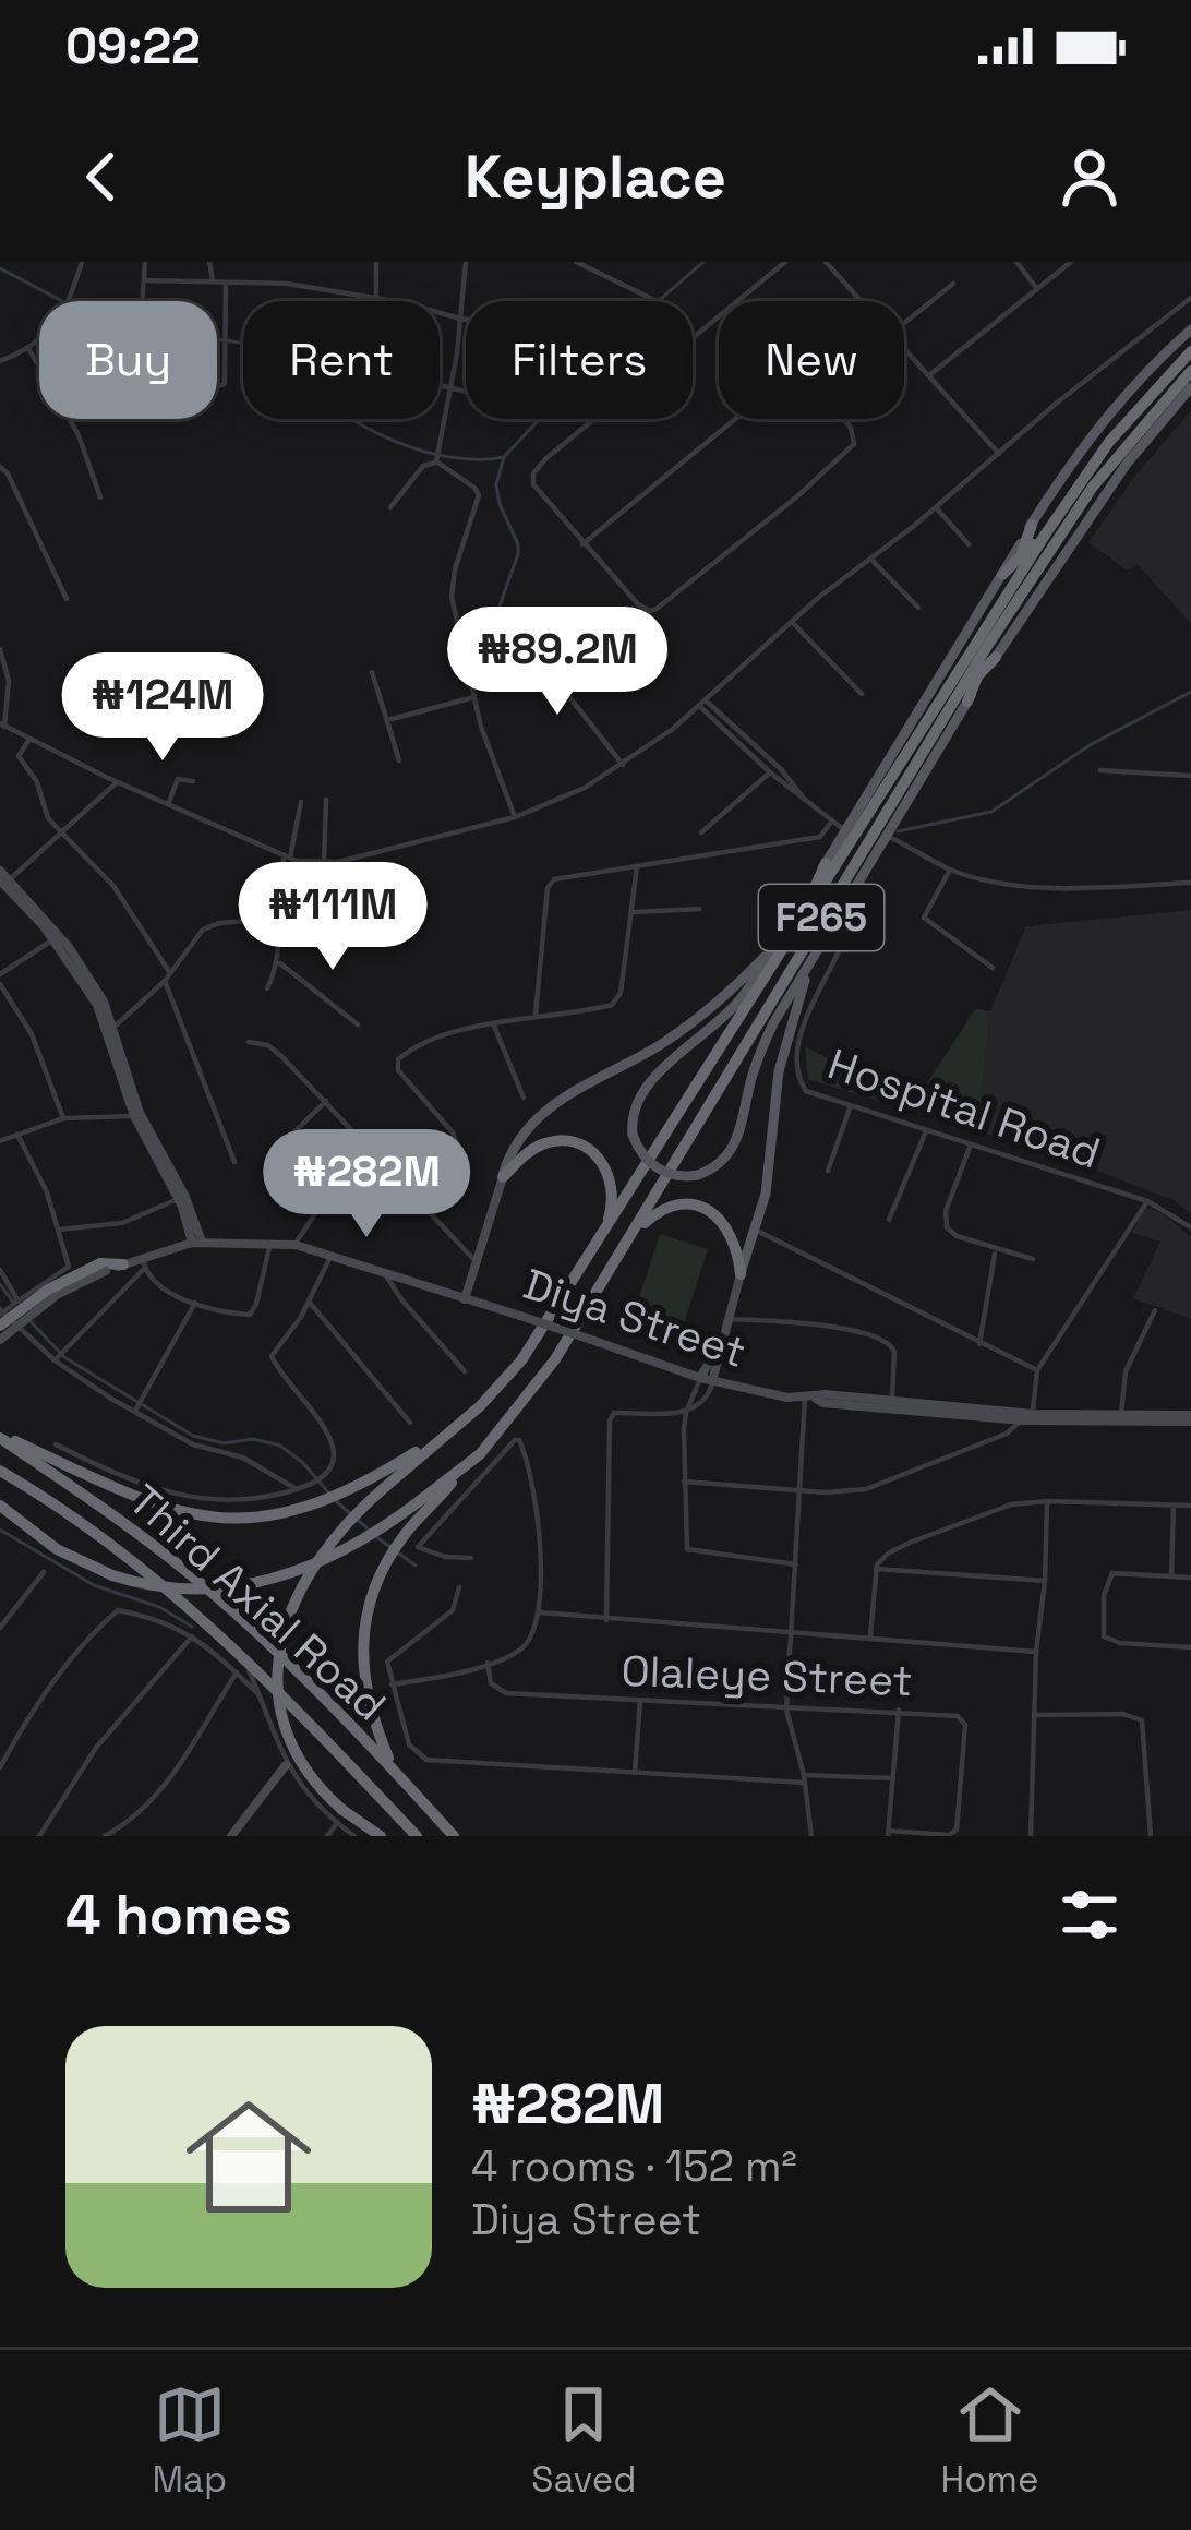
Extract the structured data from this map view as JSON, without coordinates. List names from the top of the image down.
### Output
{
  "streets": {
    "highway": ["F265", "Third Axial Road"],
    "main road": ["Diya Street"],
    "street": ["Hospital Road", "Olaleye Street"]
  },
  "crossings": [
    ["F265", "Third Axial Road"]
  ],
  "page": {
    "status": "09:22",
    "header": "Keyplace",
    "chip": [
      "Buy",
      "Rent",
      "Filters",
      "New"
    ],
    "price": [
      "₦89.2M",
      "₦124M",
      "₦111M",
      "₦282M"
    ],
    "heading": "4 homes",
    "list": [
      {
        "name": "₦282M",
        "note": "4 rooms · 152 m² · Diya Street"
      }
    ],
    "tabs": ["Map", "Saved", "Home"]
  }
}
